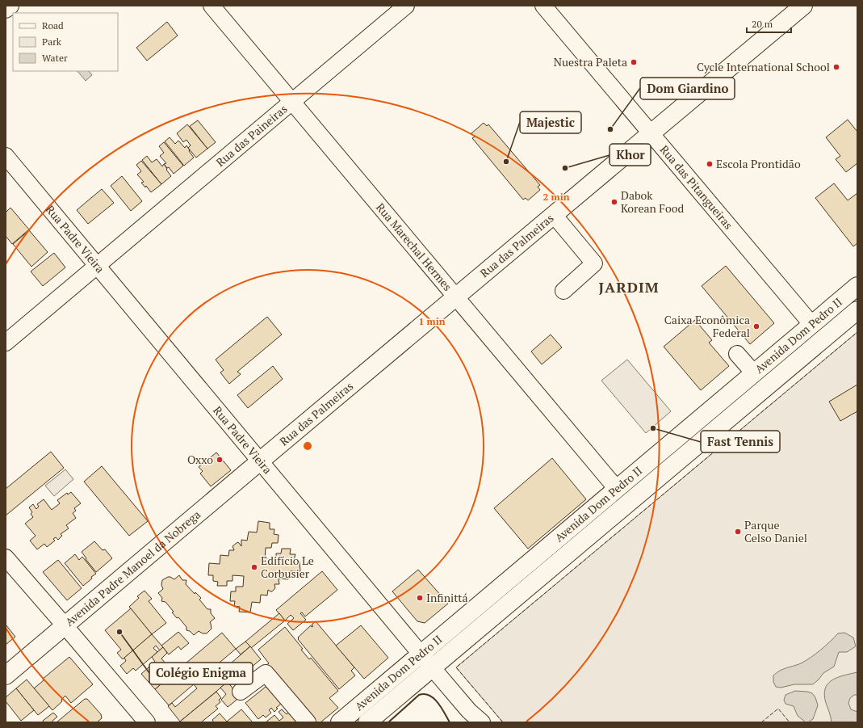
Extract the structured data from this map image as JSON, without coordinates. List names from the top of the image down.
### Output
{
  "streets": {
    "main road": ["Rua das Palmeiras", "Avenida Dom Pedro II", "Avenida Padre Manoel da Nobrega"],
    "street": [
      "Rua das Paineiras",
      "Rua das Pitangueiras",
      "Rua Padre Vieira",
      "Rua Marechal Hermes"
    ]
  },
  "crossings": [
    ["Rua das Paineiras", "Rua Padre Vieira"],
    ["Rua das Paineiras", "Rua Marechal Hermes"],
    ["Rua das Pitangueiras", "Rua das Palmeiras"],
    ["Rua das Pitangueiras", "Avenida Dom Pedro II"],
    ["Rua Padre Vieira", "Rua das Palmeiras"],
    ["Rua Padre Vieira", "Avenida Dom Pedro II"],
    ["Rua Padre Vieira", "Avenida Padre Manoel da Nobrega"],
    ["Rua das Palmeiras", "Rua Marechal Hermes"],
    ["Rua das Palmeiras", "Avenida Padre Manoel da Nobrega"],
    ["Rua Marechal Hermes", "Avenida Dom Pedro II"]
  ],
  "districts": ["JARDIM"],
  "places": [
    "Nuestra Paleta",
    "Cycle International School",
    "Dom Giardino",
    "Majestic",
    "Escola Prontidão",
    "Khor",
    "Dabok Korean Food",
    "Caixa Econômica Federal",
    "Fast Tennis",
    "Oxxo",
    "Parque Celso Daniel",
    "Edifício Le Corbusier",
    "Infinittá",
    "Colégio Enigma"
  ],
  "legend": ["Road", "Park", "Water"],
  "scale_bar": "20 m",
  "rings": ["2 min", "1 min"]
}
